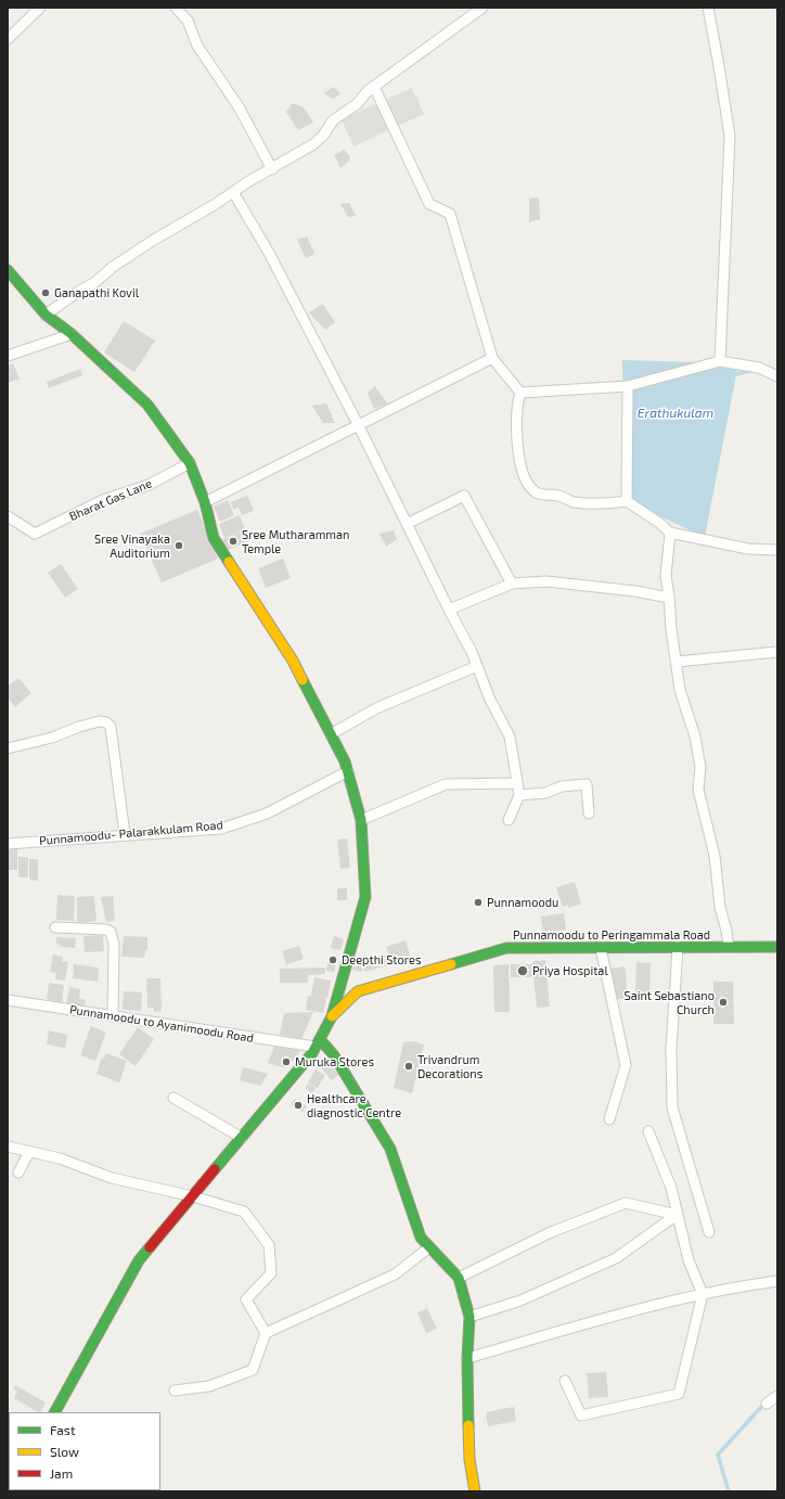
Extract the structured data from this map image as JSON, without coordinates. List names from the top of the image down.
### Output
{
  "streets": {
    "main road": ["Punnamoodu to Peringammala Road"],
    "street": ["Bharat Gas Lane", "Punnamoodu- Palarakkulam Road", "Punnamoodu to Ayanimoodu Road"]
  },
  "water": ["Erathukulam"],
  "places": [
    "Ganapathi Kovil",
    "Sree Mutharamman Temple",
    "Sree Vinayaka Auditorium",
    "Punnamoodu",
    "Deepthi Stores",
    "Priya Hospital",
    "Saint Sebastiano Church",
    "Muruka Stores",
    "Trivandrum Decorations",
    "Healthcare diagnostic Centre"
  ],
  "legend": ["Fast", "Slow", "Jam"]
}
